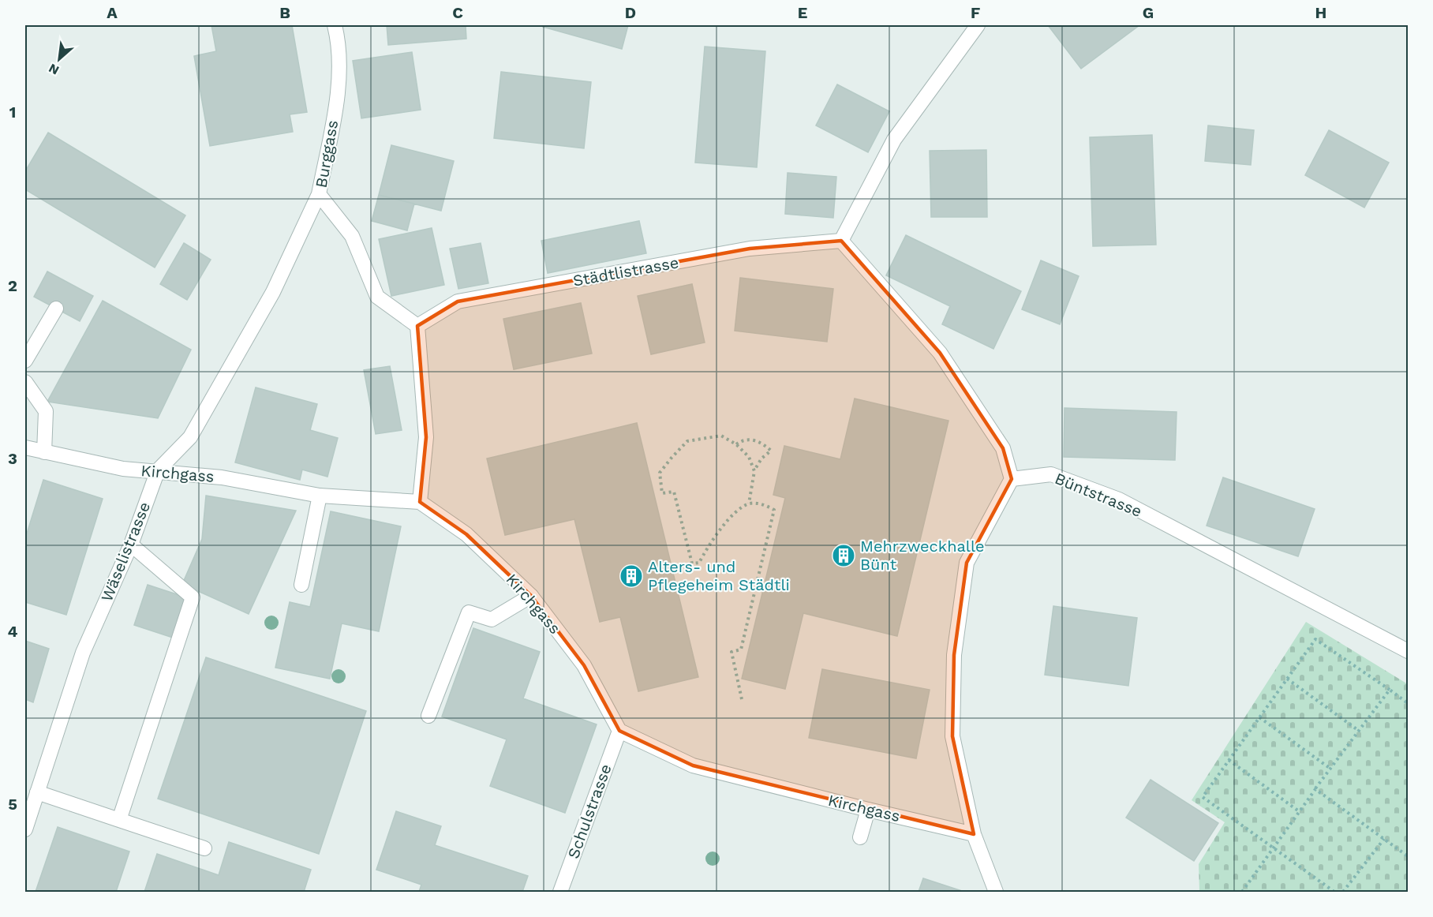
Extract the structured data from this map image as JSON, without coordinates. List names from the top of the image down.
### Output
{
  "streets": {
    "street": [
      "Burggass",
      "Städtlistrasse",
      "Kirchgass",
      "Büntstrasse",
      "Wäselistrasse",
      "Schulstrasse"
    ]
  },
  "crossings": [
    ["Burggass", "Städtlistrasse"],
    ["Burggass", "Wäselistrasse"],
    ["Kirchgass", "Wäselistrasse"],
    ["Kirchgass", "Schulstrasse"]
  ],
  "places": {
    "building": ["Mehrzweckhalle Bünt", "Alters- und Pflegeheim Städtli"]
  },
  "north": "bottom left",
  "grid": {
    "columns": [
      "A",
      "B",
      "C",
      "D",
      "E",
      "F",
      "G",
      "H"
    ],
    "rows": [
      "1",
      "2",
      "3",
      "4",
      "5"
    ]
  }
}
